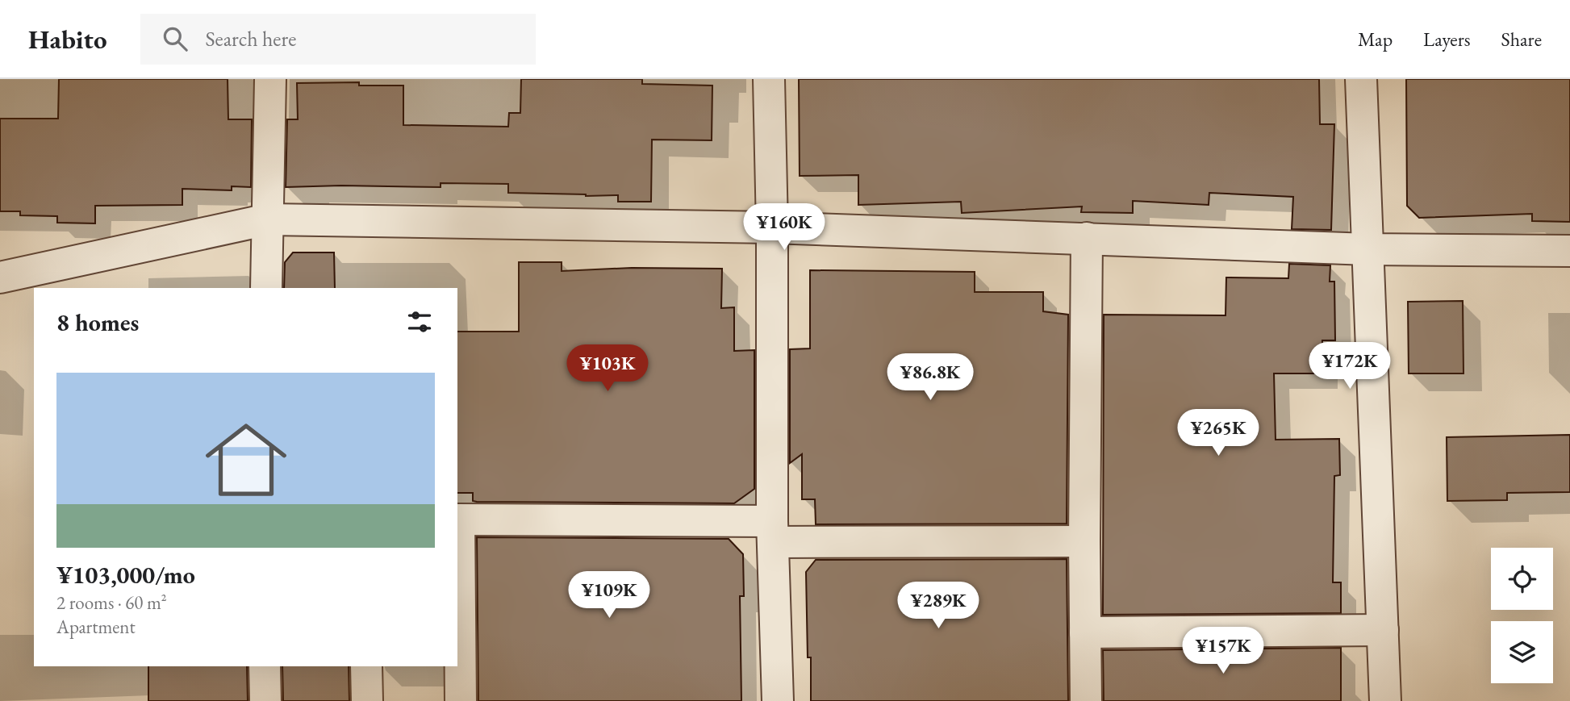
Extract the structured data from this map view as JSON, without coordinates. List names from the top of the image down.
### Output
{
  "page": {
    "header": "Habito",
    "search": "Search here",
    "nav": ["Map", "Layers", "Share"],
    "price": [
      "¥160K",
      "¥172K",
      "¥103K",
      "¥86.8K",
      "¥265K",
      "¥109K",
      "¥289K",
      "¥157K"
    ],
    "heading": "8 homes",
    "list": [
      {
        "name": "¥103,000/mo",
        "note": "2 rooms · 60 m² · Apartment"
      }
    ]
  }
}
